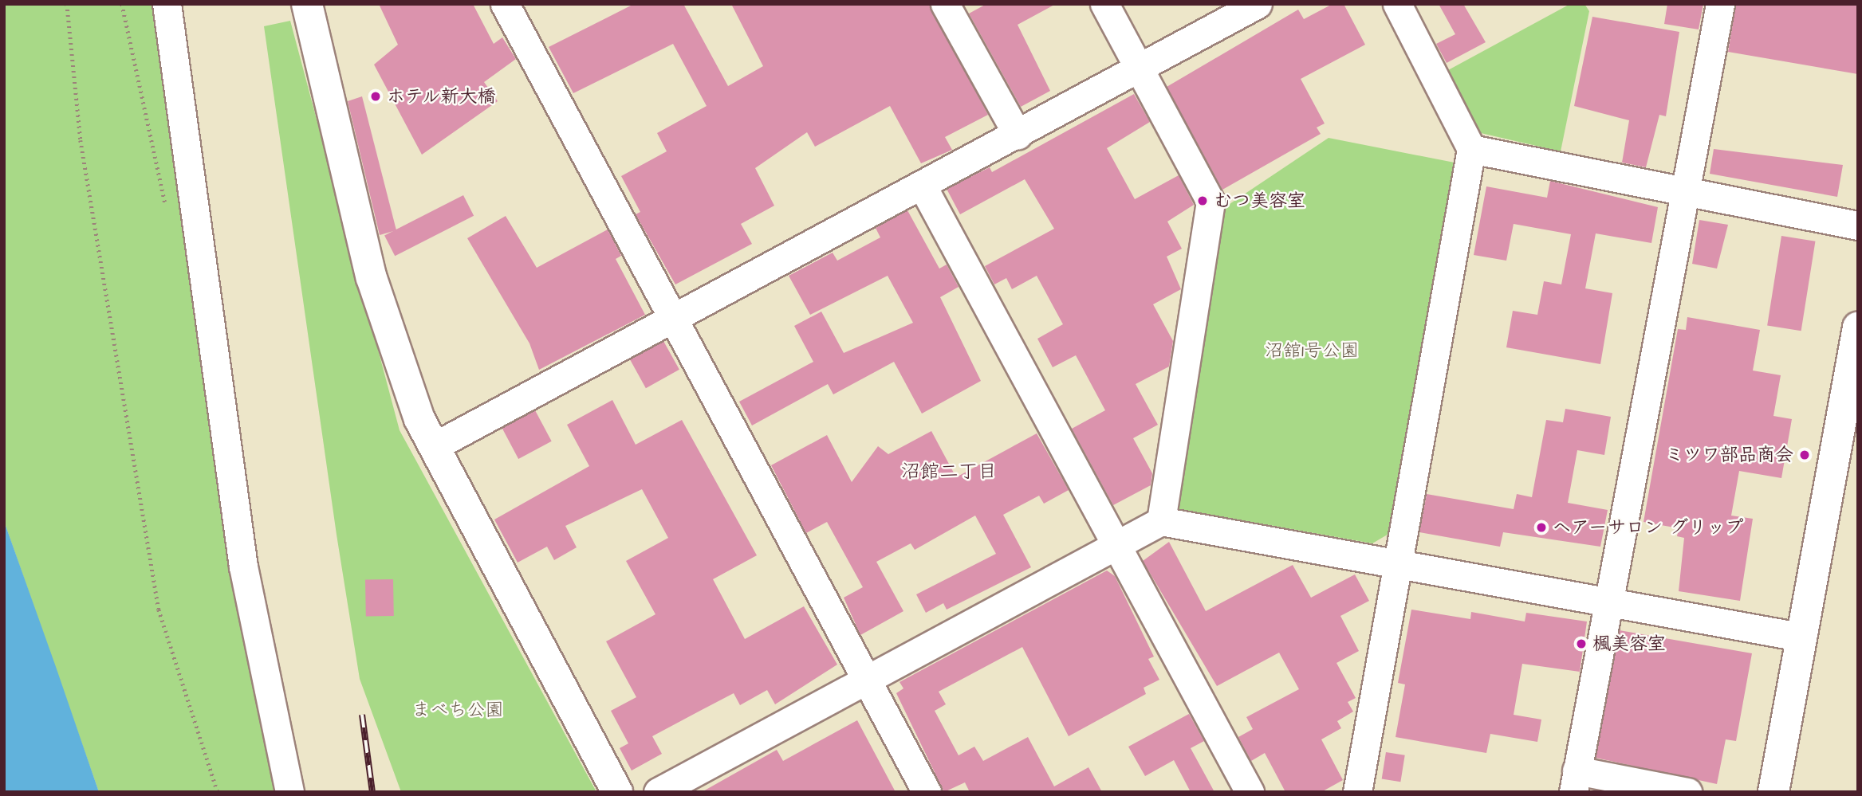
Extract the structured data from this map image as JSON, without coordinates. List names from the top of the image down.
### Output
{
  "districts": ["沼館二丁目"],
  "parks": ["沼舘1号公園", "まべち公園"],
  "places": [
    "ホテル新大橋",
    "むつ美容室",
    "ミツワ部品商会",
    "ヘアーサロン グリップ",
    "楓美容室"
  ]
}
